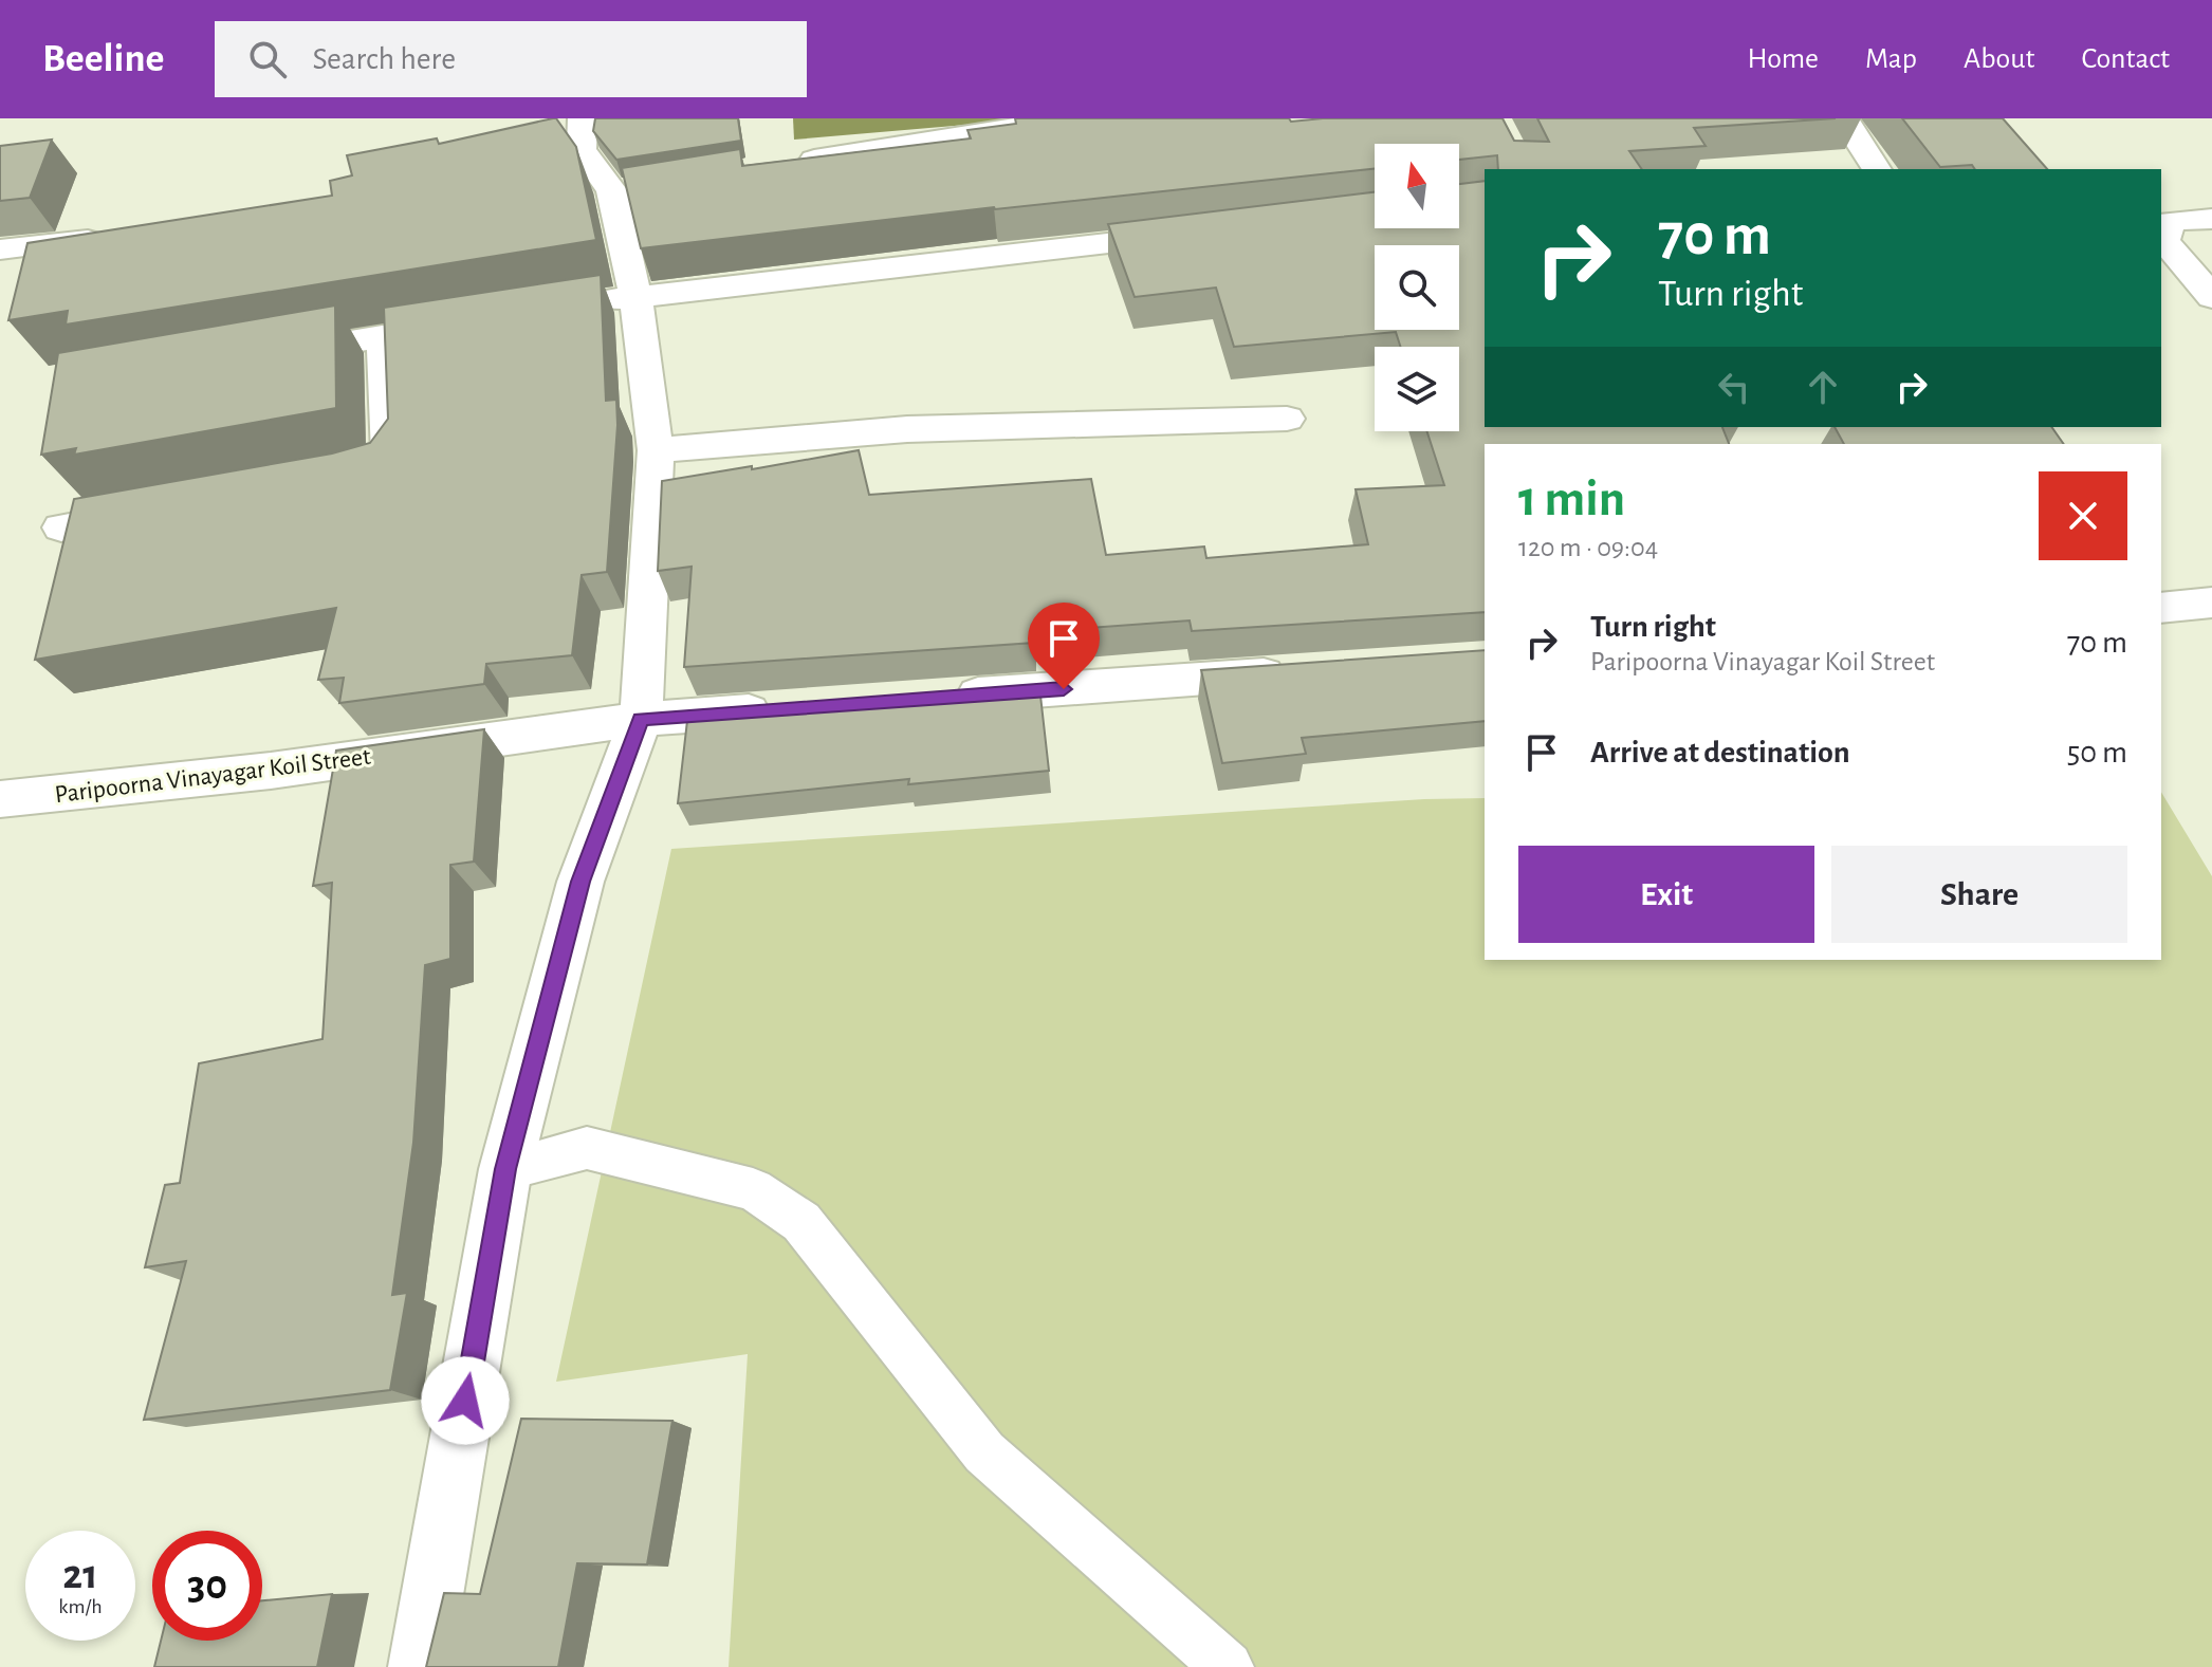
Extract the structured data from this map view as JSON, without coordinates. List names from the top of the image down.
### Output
{
  "streets": {
    "street": ["Paripoorna Vinayagar Koil Street"]
  },
  "north": "top",
  "page": {
    "header": "Beeline",
    "search": "Search here",
    "nav": [
      "Home",
      "Map",
      "About",
      "Contact"
    ],
    "turn": ["70 m", "Turn right"],
    "heading": ["1 min", "120 m · 09:04"],
    "list": [
      {
        "name": "Turn right",
        "note": "Paripoorna Vinayagar Koil Street",
        "value": "70 m"
      },
      {
        "name": "Arrive at destination",
        "value": "50 m"
      }
    ],
    "buttons": ["Exit", "Share"],
    "speed": "21 km/h",
    "limit": "30"
  }
}
